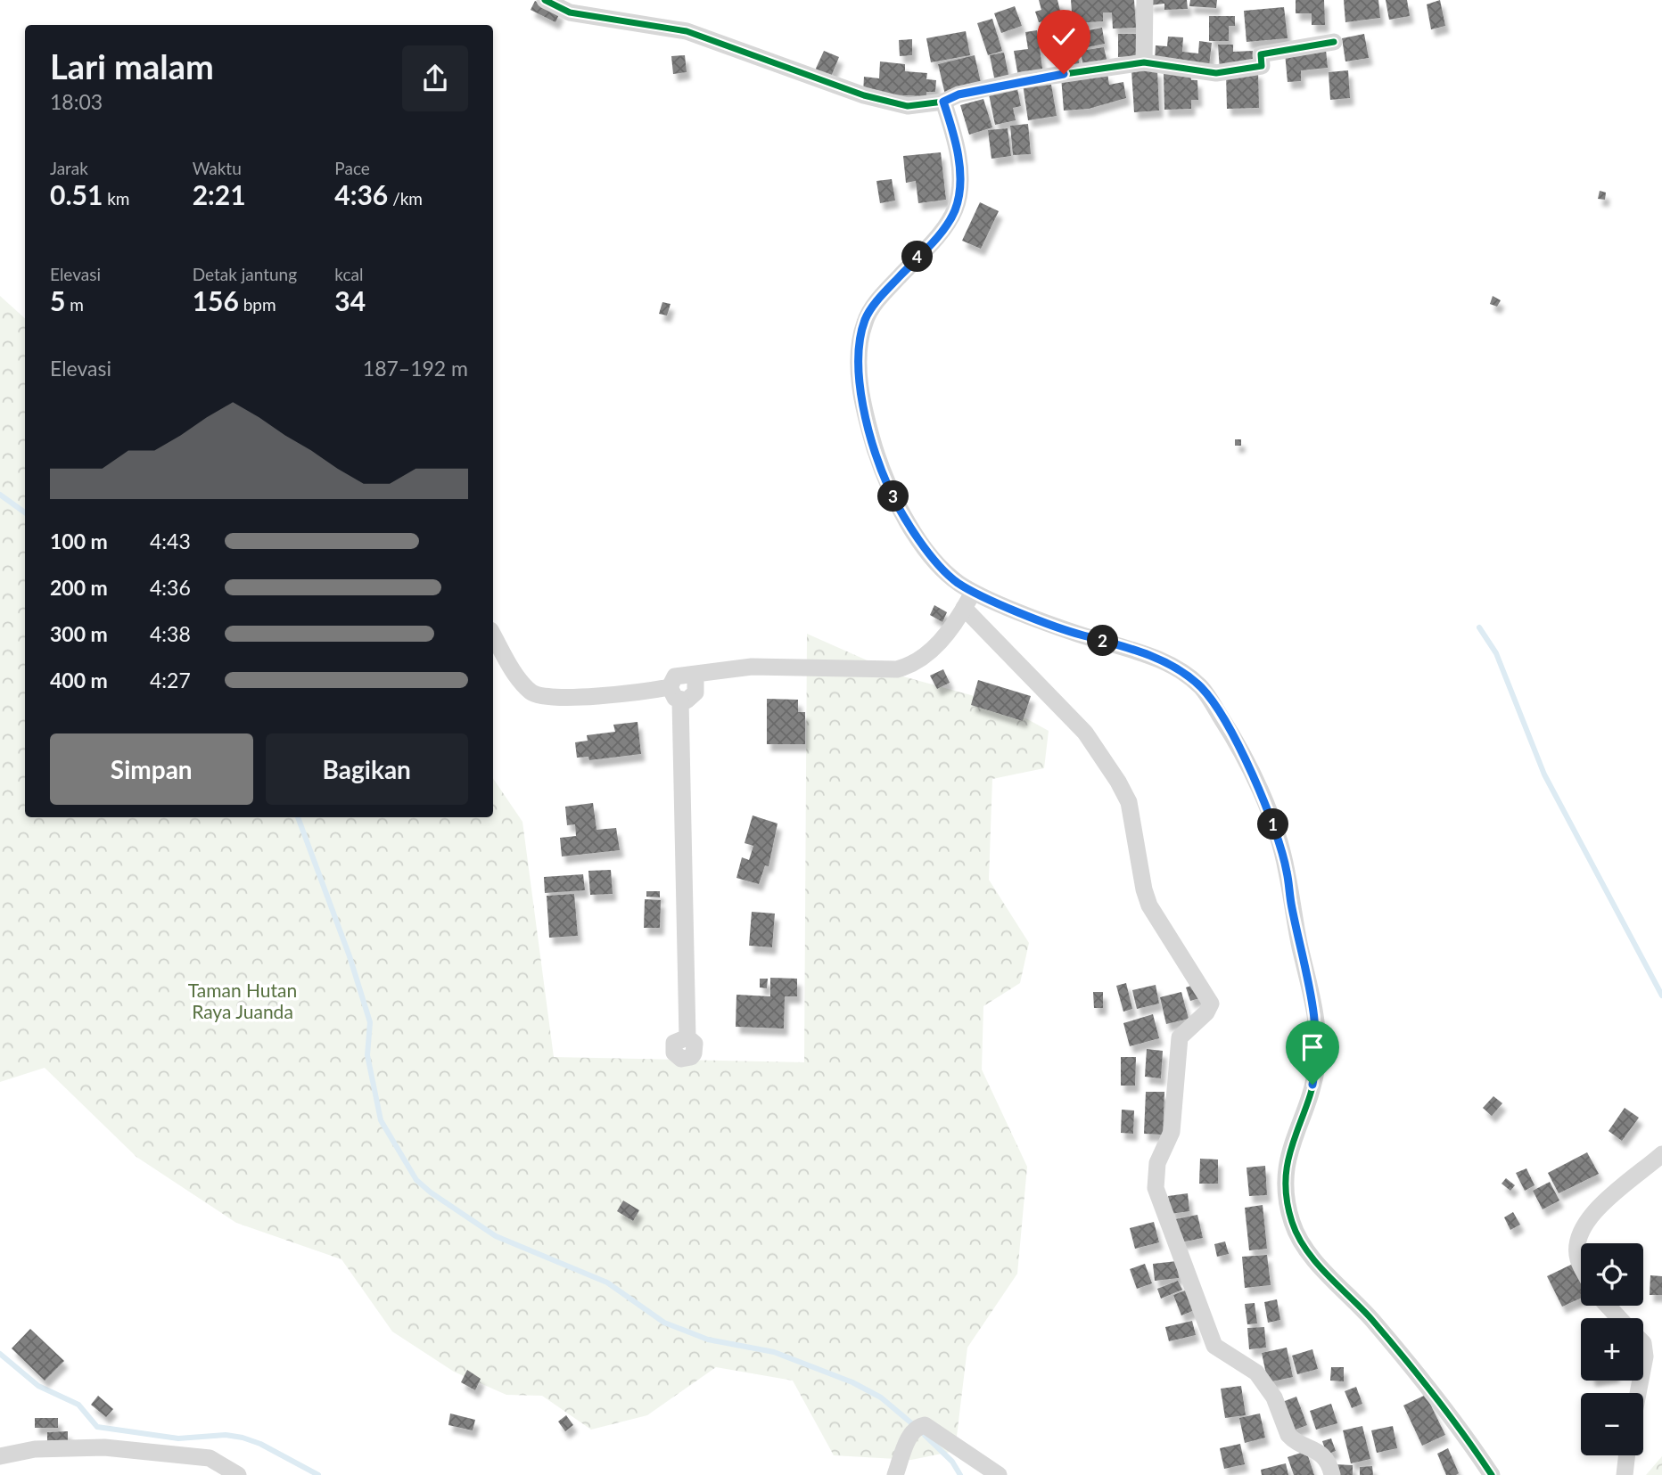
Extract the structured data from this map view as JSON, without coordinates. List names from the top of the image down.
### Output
{
  "parks": ["Taman Hutan Raya Juanda"],
  "page": {
    "heading": ["Lari malam", "18:03"],
    "stats": [
      ["Jarak", "0.51 km"],
      ["Waktu", "2:21"],
      ["Pace", "4:36 /km"],
      ["Elevasi", "5 m"],
      ["Detak jantung", "156 bpm"],
      ["kcal", "34"]
    ],
    "pins": [
      "4",
      "3",
      "2",
      "1"
    ],
    "chart": ["Elevasi", "187–192 m"],
    "list": [
      {
        "name": "100 m",
        "note": "4:43"
      },
      {
        "name": "200 m",
        "note": "4:36"
      },
      {
        "name": "300 m",
        "note": "4:38"
      },
      {
        "name": "400 m",
        "note": "4:27"
      }
    ],
    "buttons": ["Simpan", "Bagikan"],
    "map_buttons": ["+", "−"]
  }
}
